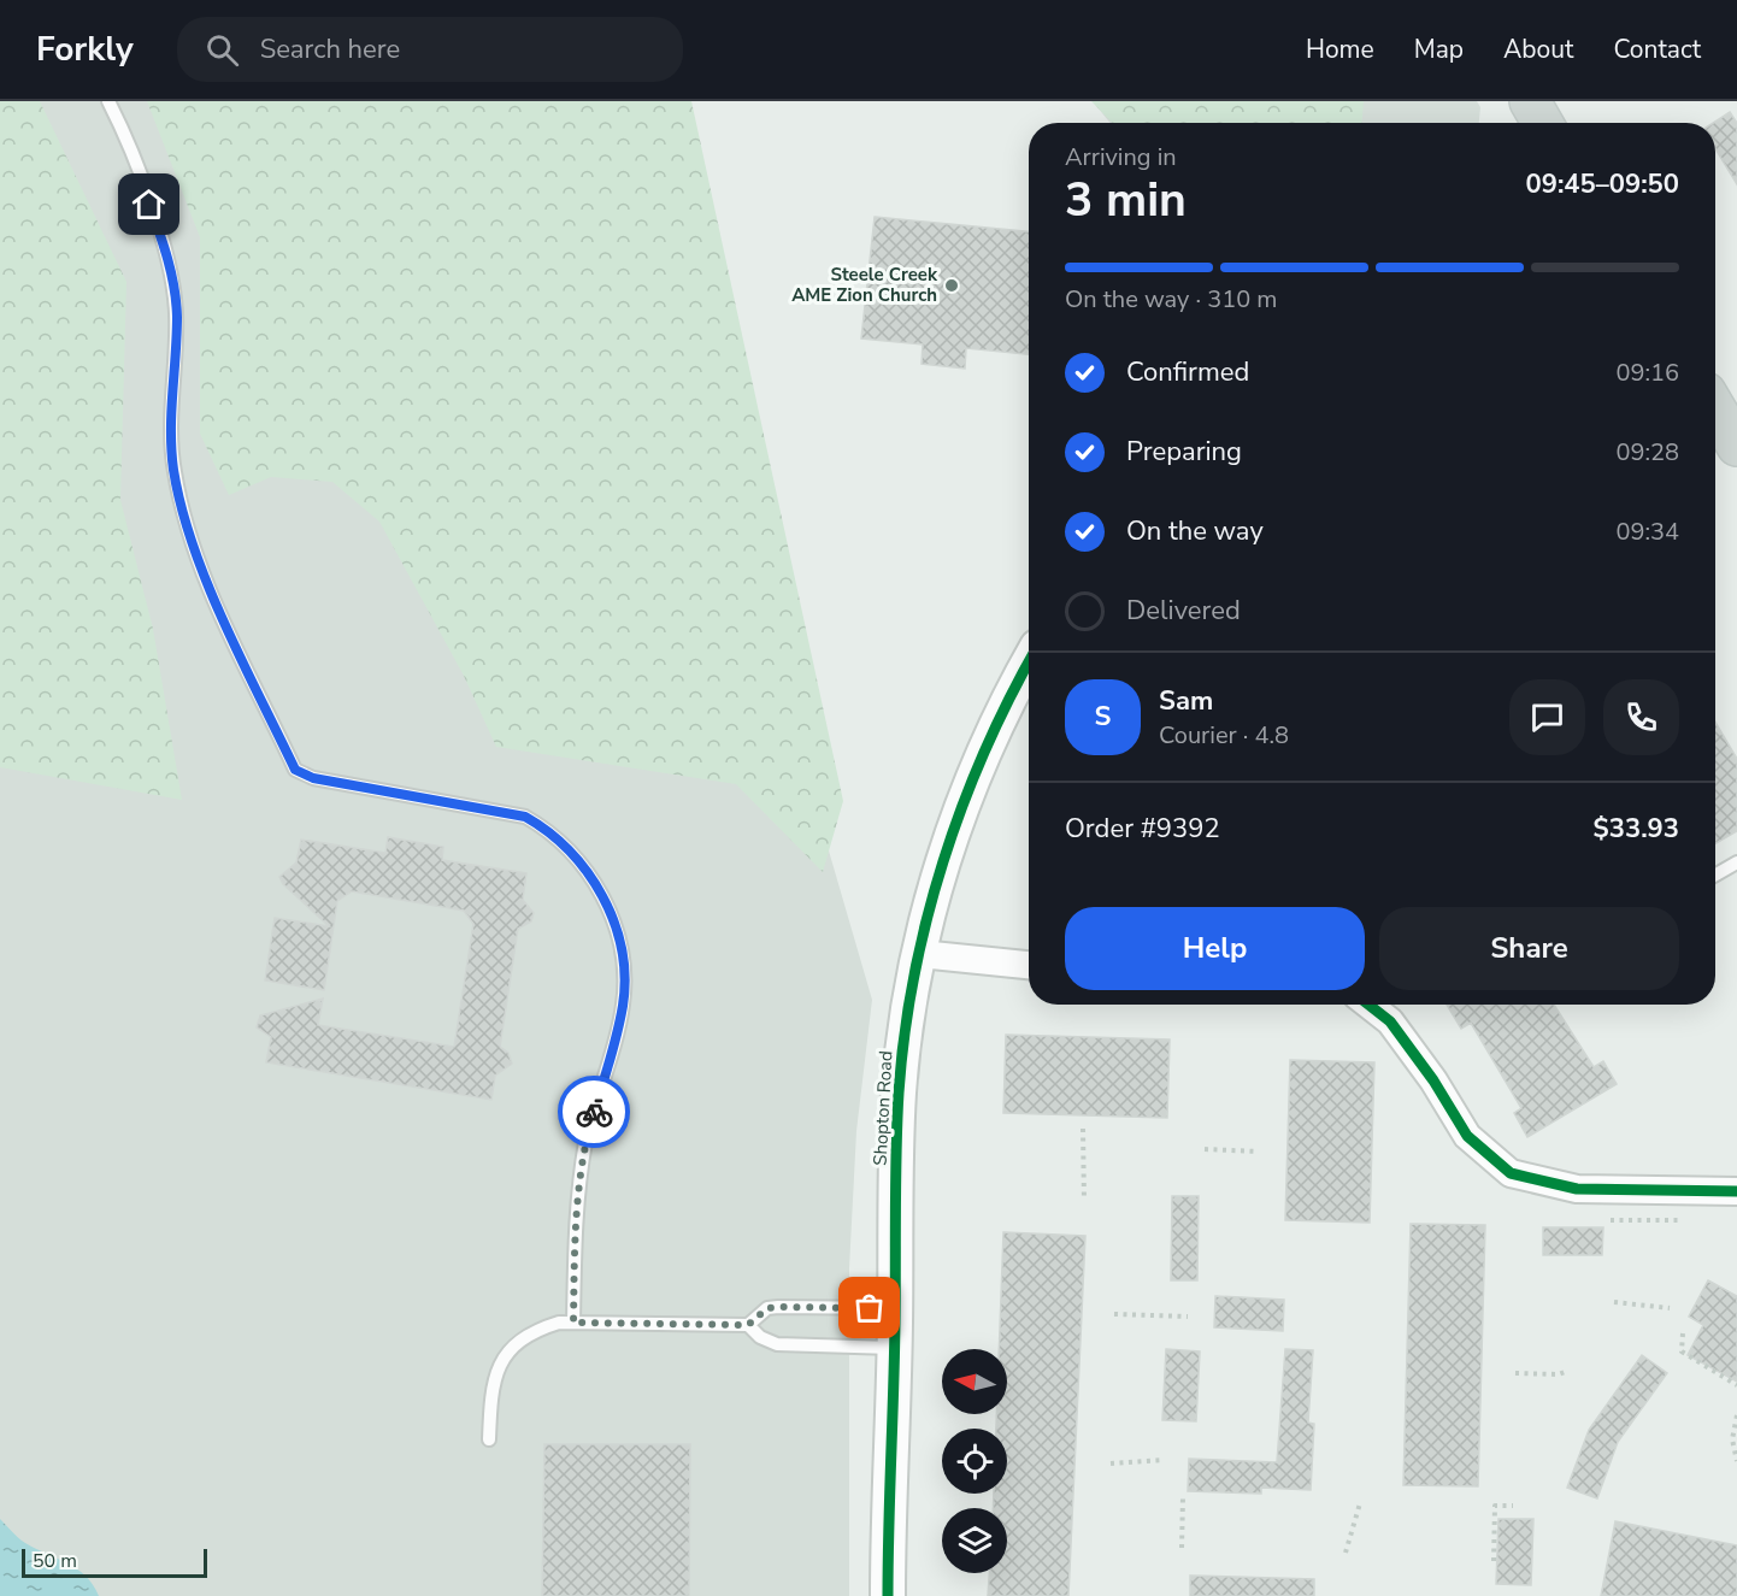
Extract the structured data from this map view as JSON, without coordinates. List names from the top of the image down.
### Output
{
  "streets": {
    "street": ["Shopton Road"]
  },
  "places": ["Steele Creek AME Zion Church"],
  "scale_bar": "50 m",
  "north": "left",
  "page": {
    "header": "Forkly",
    "search": "Search here",
    "nav": [
      "Home",
      "Map",
      "About",
      "Contact"
    ],
    "heading": ["3 min", "Arriving in", "09:45–09:50"],
    "panel": [
      "Sam",
      "Courier · 4.8",
      "Order #9392",
      "$33.93"
    ],
    "bar": "On the way · 310 m",
    "list": [
      ["Confirmed", "09:16"],
      ["Preparing", "09:28"],
      ["On the way", "09:34"],
      "Delivered"
    ],
    "round": "S",
    "buttons": ["Help", "Share"],
    "scale": "50 m"
  }
}
